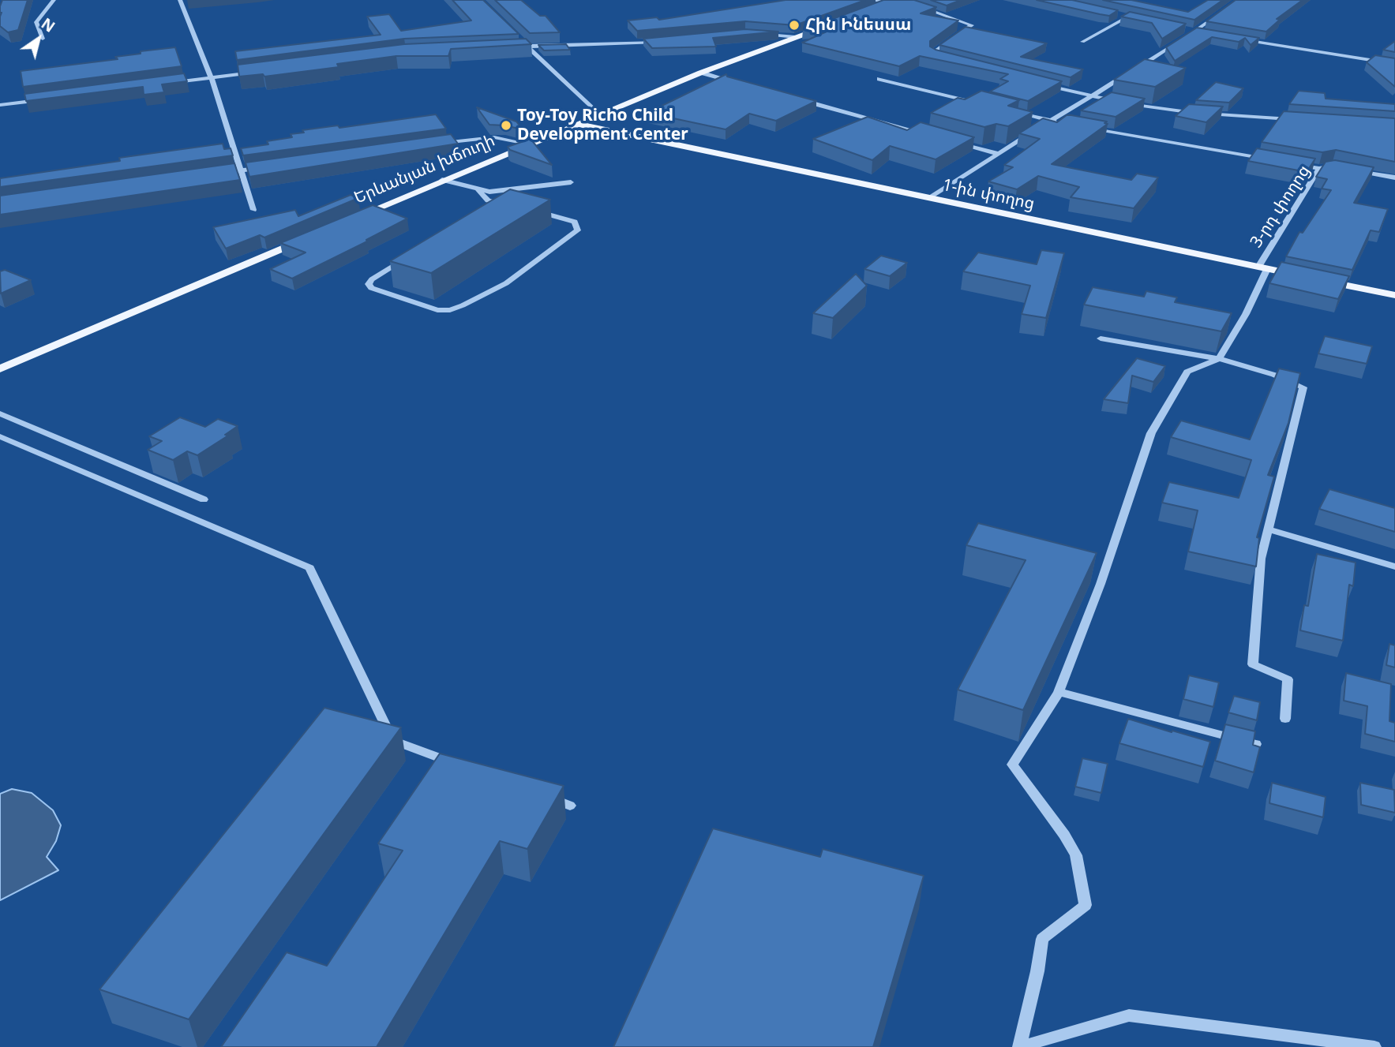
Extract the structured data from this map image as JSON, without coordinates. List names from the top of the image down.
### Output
{
  "streets": {
    "main road": ["Երևանյան խճուղի", "1-ին փողոց"],
    "street": ["3-րդ փողոց"]
  },
  "crossings": [
    ["Երևանյան խճուղի", "1-ին փողոց"],
    ["1-ին փողոց", "3-րդ փողոց"]
  ],
  "places": ["Հին Ինեսսա", "Toy-Toy Richo Child Development Center"],
  "north": "top right"
}
